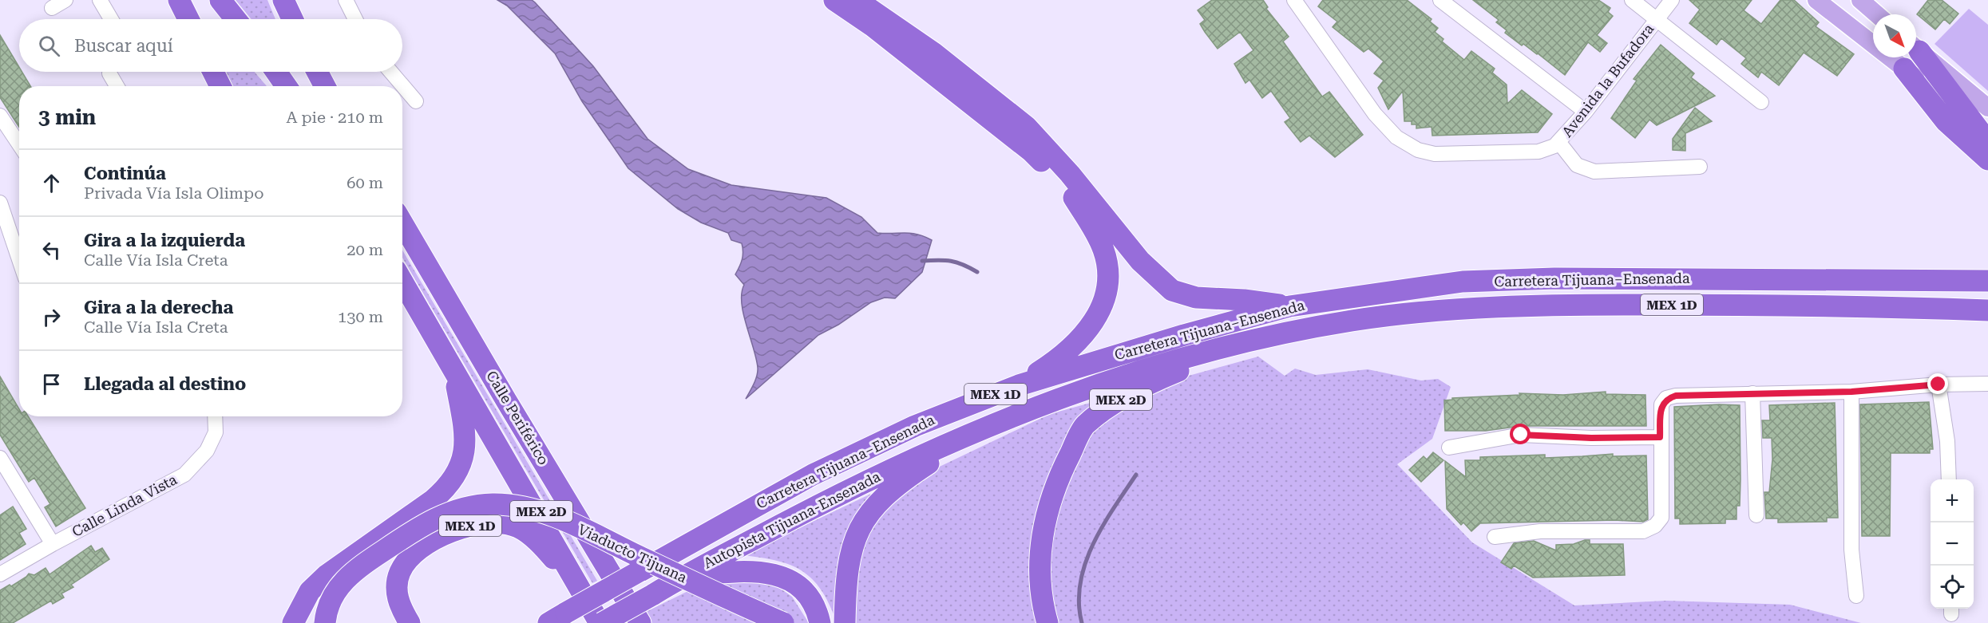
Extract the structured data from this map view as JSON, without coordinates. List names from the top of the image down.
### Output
{
  "streets": {
    "highway": [
      "Carretera Tijuana–Ensenada",
      "MEX 1D",
      "MEX 2D",
      "Calle Periférico",
      "Autopista Tijuana-Ensenada",
      "Viaducto Tijuana"
    ],
    "street": ["Avenida la Bufadora", "Calle Linda Vista"]
  },
  "crossings": [
    ["Carretera Tijuana–Ensenada", "MEX 1D"],
    ["Carretera Tijuana–Ensenada", "MEX 2D"],
    ["Carretera Tijuana–Ensenada", "Autopista Tijuana-Ensenada"],
    ["MEX 1D", "Calle Periférico"],
    ["MEX 1D", "Autopista Tijuana-Ensenada"]
  ],
  "north": "bottom right",
  "page": {
    "search": "Buscar aquí",
    "heading": ["3 min", "A pie · 210 m"],
    "list": [
      ["Continúa", "Privada Vía Isla Olimpo", "60 m"],
      ["Gira a la izquierda", "Calle Vía Isla Creta", "20 m"],
      ["Gira a la derecha", "Calle Vía Isla Creta", "130 m"],
      "Llegada al destino"
    ],
    "map_buttons": ["+", "−"]
  }
}
